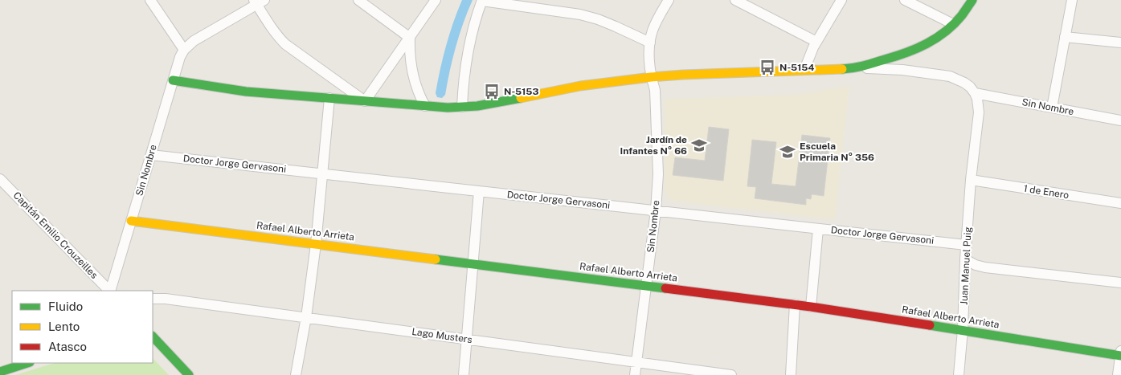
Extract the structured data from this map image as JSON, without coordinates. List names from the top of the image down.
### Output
{
  "streets": {
    "street": [
      "Sin Nombre",
      "Doctor Jorge Gervasoni",
      "1 de Enero",
      "Rafael Alberto Arrieta",
      "Capitán Emilio Crouzeilles",
      "Juan Manuel Puig",
      "Lago Musters"
    ]
  },
  "crossings": [
    ["Sin Nombre", "Doctor Jorge Gervasoni"],
    ["Sin Nombre", "Rafael Alberto Arrieta"],
    ["Sin Nombre", "Lago Musters"],
    ["Doctor Jorge Gervasoni", "Juan Manuel Puig"],
    ["1 de Enero", "Juan Manuel Puig"],
    ["Rafael Alberto Arrieta", "Juan Manuel Puig"]
  ],
  "places": {
    "bus stop": ["N-5154", "N-5153"],
    "school or university": ["Jardín de Infantes N° 66", "Escuela Primaria N° 356"]
  },
  "legend": ["Fluido", "Lento", "Atasco"]
}
